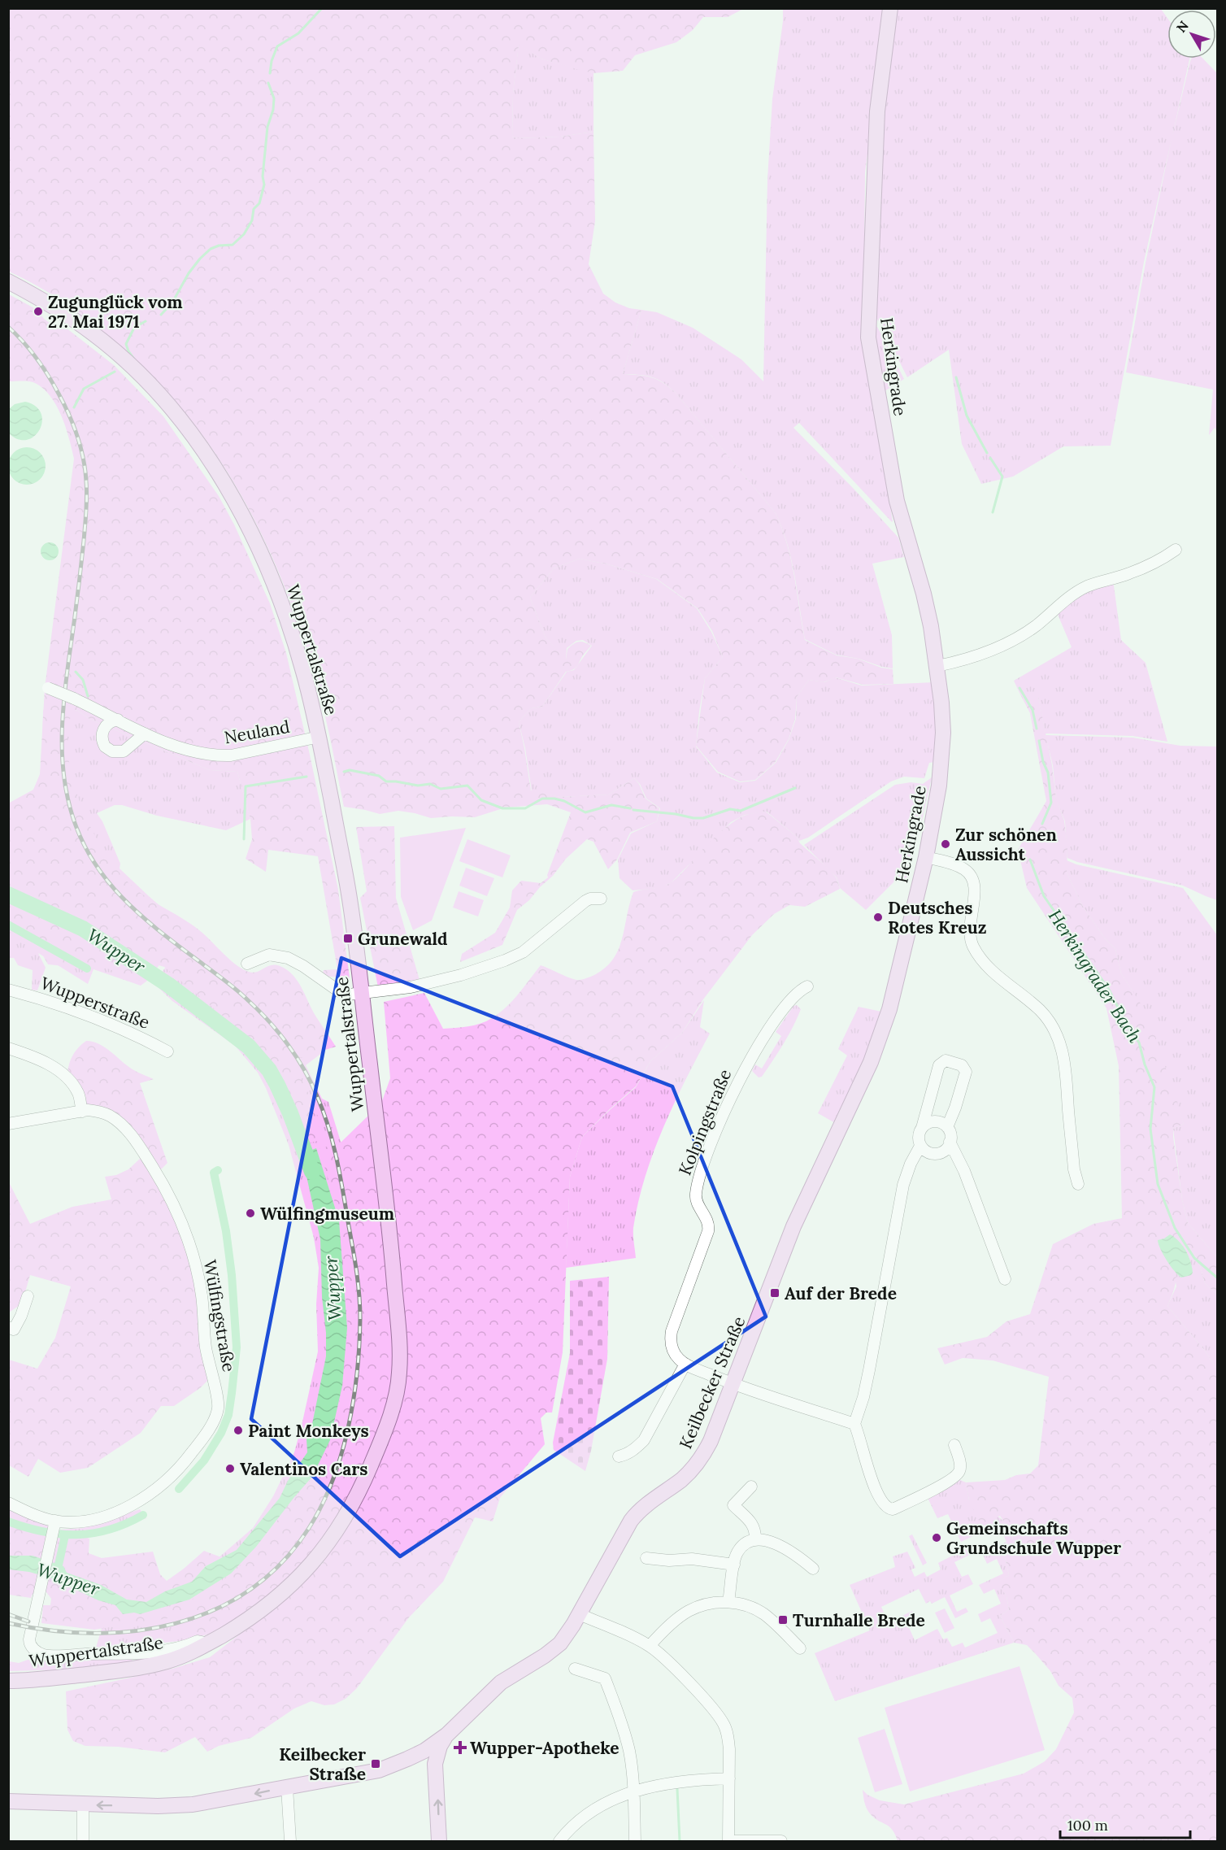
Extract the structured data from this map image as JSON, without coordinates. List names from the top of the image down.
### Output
{
  "streets": {
    "main road": ["Herkingrade", "Wuppertalstraße", "Keilbecker Straße"],
    "street": [
      "Neuland",
      "Wupperstraße",
      "Kolpingstraße",
      "Wülfingstraße"
    ]
  },
  "crossings": [
    ["Herkingrade", "Keilbecker Straße"],
    ["Wuppertalstraße", "Neuland"]
  ],
  "water": ["Wupper", "Herkingrader Bach"],
  "places": {
    "other": [
      "Zugunglück vom 27. Mai 1971",
      "Zur schönen Aussicht",
      "Deutsches Rotes Kreuz",
      "Wülfingmuseum",
      "Paint Monkeys",
      "Valentinos Cars",
      "Gemeinschafts Grundschule Wupper"
    ],
    "transit": [
      "Grunewald",
      "Auf der Brede",
      "Turnhalle Brede",
      "Keilbecker Straße"
    ],
    "health": ["Wupper-Apotheke"]
  },
  "scale_bar": "100 m",
  "north": "top left"
}
